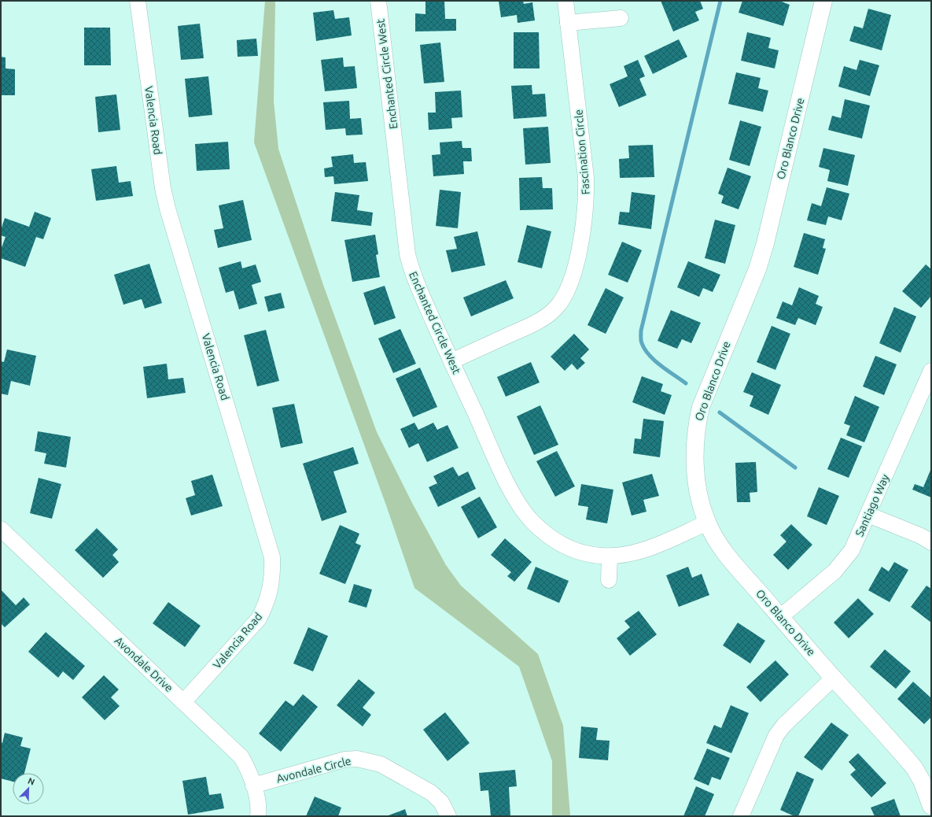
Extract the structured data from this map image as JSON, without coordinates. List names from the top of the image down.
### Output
{
  "streets": {
    "street": [
      "Enchanted Circle West",
      "Valencia Road",
      "Oro Blanco Drive",
      "Fascination Circle",
      "Santiago Way",
      "Avondale Drive",
      "Avondale Circle"
    ]
  },
  "crossings": [
    ["Enchanted Circle West", "Oro Blanco Drive"],
    ["Enchanted Circle West", "Fascination Circle"],
    ["Valencia Road", "Avondale Drive"],
    ["Oro Blanco Drive", "Santiago Way"],
    ["Avondale Drive", "Avondale Circle"]
  ],
  "north": "top right"
}
